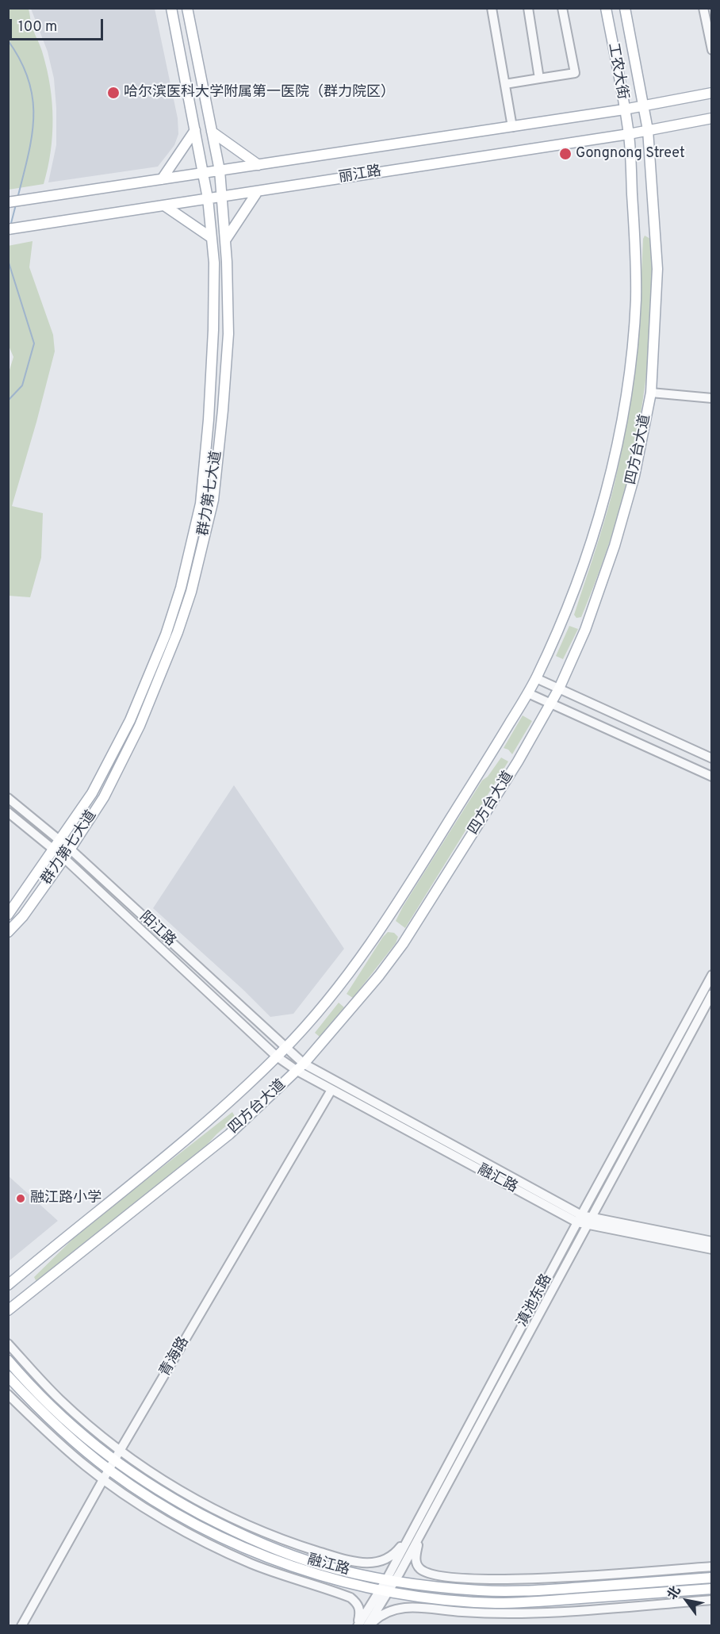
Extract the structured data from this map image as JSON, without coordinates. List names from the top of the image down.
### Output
{
  "streets": {
    "main road": [
      "工农大街",
      "丽江路",
      "四方台大道",
      "群力第七大道",
      "融江路"
    ],
    "street": [
      "阳江路",
      "融汇路",
      "滇池东路",
      "青海路"
    ]
  },
  "crossings": [
    ["工农大街", "丽江路"],
    ["工农大街", "四方台大道"],
    ["丽江路", "四方台大道"],
    ["丽江路", "群力第七大道"],
    ["四方台大道", "阳江路"],
    ["四方台大道", "融汇路"],
    ["群力第七大道", "阳江路"],
    ["阳江路", "融汇路"],
    ["融汇路", "滇池东路"],
    ["融汇路", "青海路"],
    ["滇池东路", "融江路"],
    ["青海路", "融江路"]
  ],
  "places": ["哈尔滨医科大学附属第一医院（群力院区）", "Gongnong Street", "融江路小学"],
  "scale_bar": "100 m",
  "north": "top left"
}
